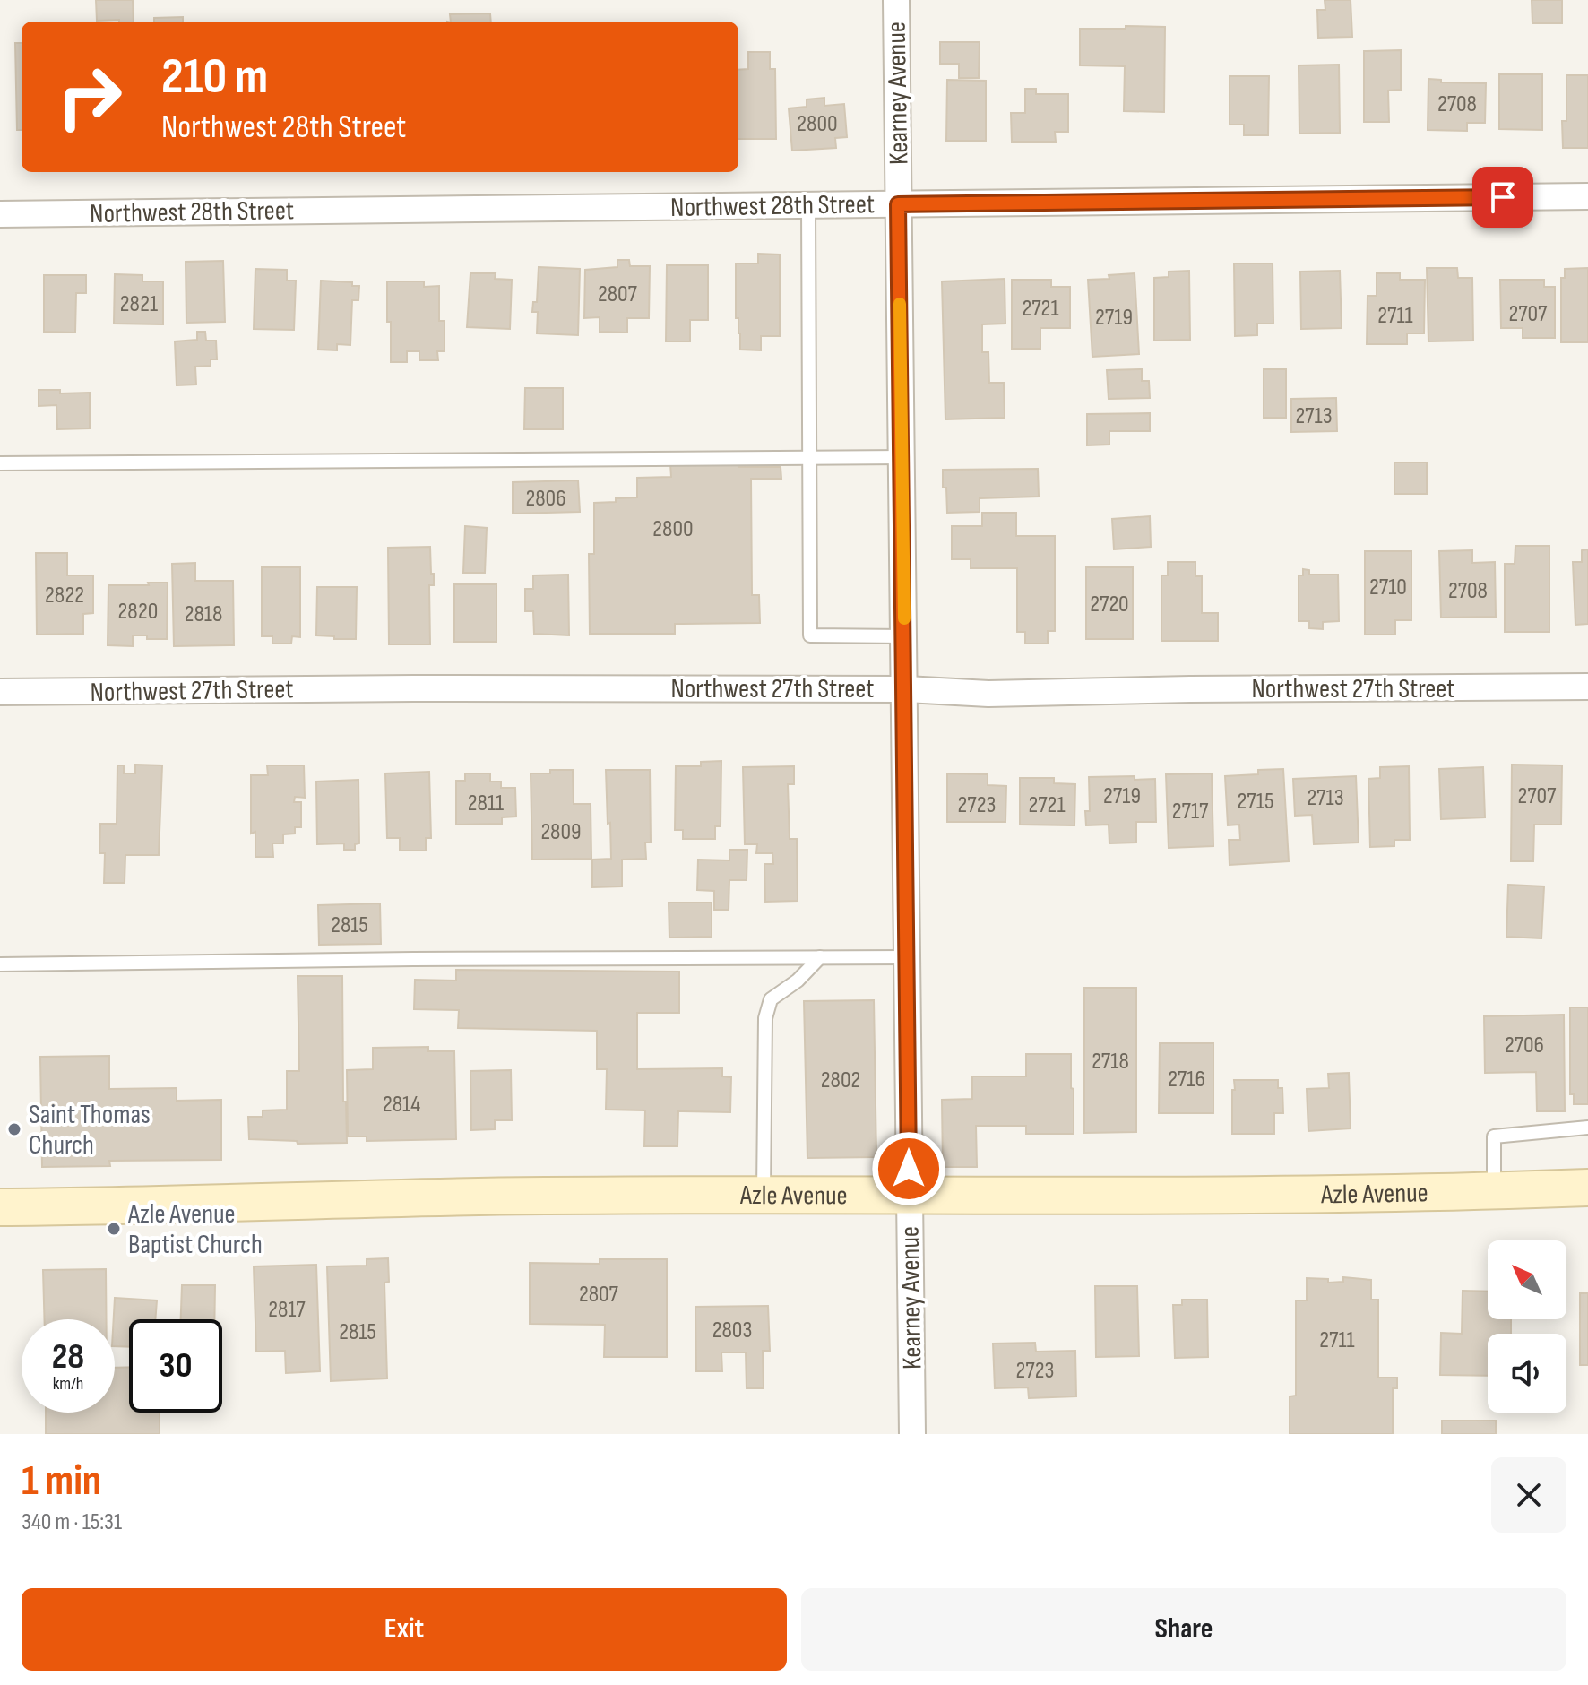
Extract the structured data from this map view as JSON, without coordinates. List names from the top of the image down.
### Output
{
  "streets": {
    "main road": ["Azle Avenue"],
    "street": ["Kearney Avenue", "Northwest 28th Street", "Northwest 27th Street"]
  },
  "crossings": [
    ["Kearney Avenue", "Northwest 28th Street"],
    ["Kearney Avenue", "Northwest 27th Street"],
    ["Kearney Avenue", "Azle Avenue"]
  ],
  "places": ["Saint Thomas Church", "Azle Avenue Baptist Church"],
  "house_numbers": [
    "2708",
    "2800",
    "2807",
    "2821",
    "2721",
    "2707",
    "2711",
    "2719",
    "2713",
    "2806",
    "2800",
    "2710",
    "2708",
    "2822",
    "2720",
    "2820",
    "2818",
    "2719",
    "2707",
    "2713",
    "2715",
    "2811",
    "2723",
    "2721",
    "2717",
    "2809",
    "2815",
    "2706",
    "2718",
    "2716",
    "2802",
    "2814",
    "2807",
    "2817",
    "2803",
    "2815",
    "2711",
    "2723"
  ],
  "north": "top left",
  "page": {
    "turn": ["210 m", "Northwest 28th Street"],
    "speed": "28 km/h",
    "limit": "30",
    "heading": ["1 min", "340 m · 15:31"],
    "buttons": ["Exit", "Share"]
  }
}
